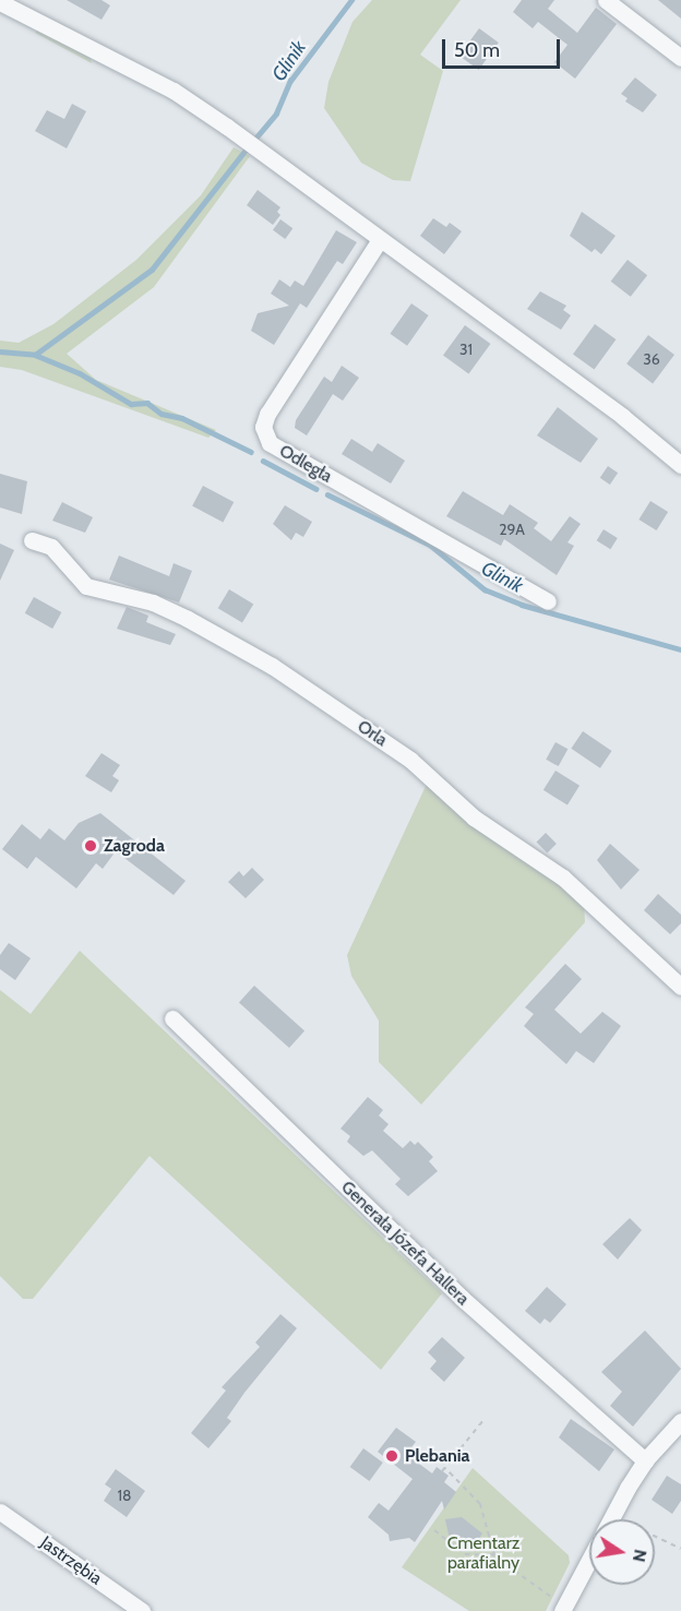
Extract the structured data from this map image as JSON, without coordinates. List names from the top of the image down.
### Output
{
  "streets": {
    "street": [
      "Odległa",
      "Orla",
      "Generała Józefa Hallera",
      "Jastrzębia"
    ]
  },
  "water": ["Glinik"],
  "parks": ["Cmentarz parafialny"],
  "places": ["Zagroda", "Plebania"],
  "house_numbers": [
    "31",
    "36",
    "29A",
    "18"
  ],
  "scale_bar": "50 m",
  "north": "right"
}
